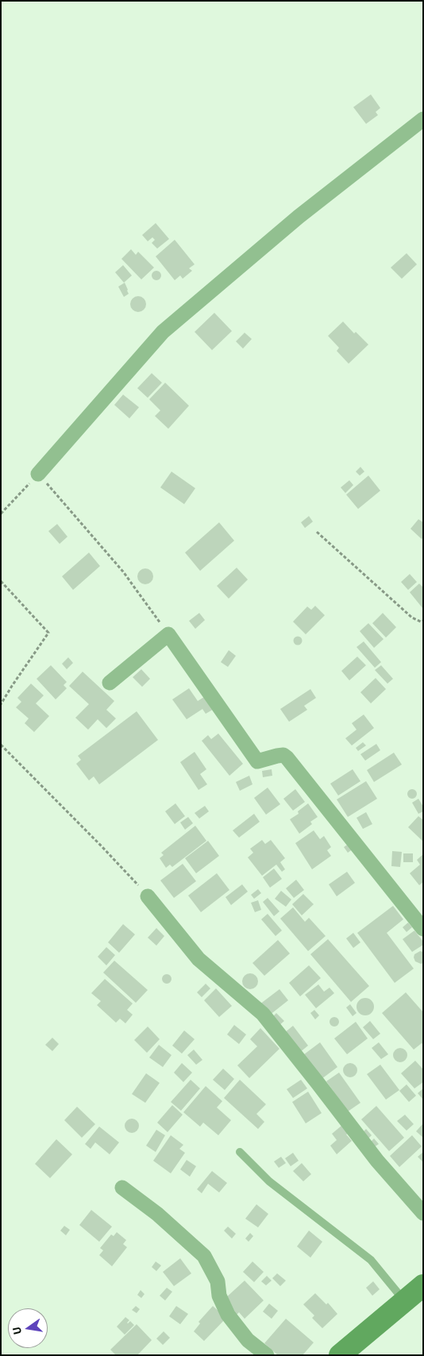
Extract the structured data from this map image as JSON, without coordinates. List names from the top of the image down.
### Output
{
  "north": "left"
}
